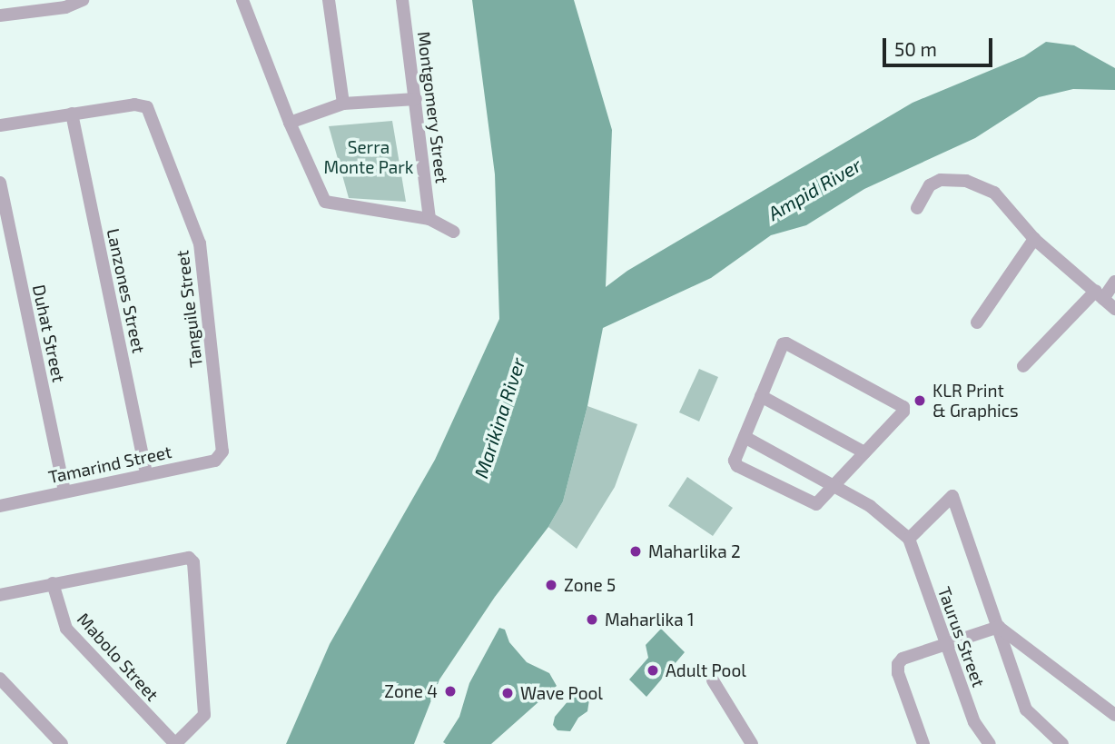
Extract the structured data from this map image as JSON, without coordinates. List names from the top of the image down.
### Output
{
  "streets": {
    "street": [
      "Montgomery Street",
      "Lanzones Street",
      "Tanguile Street",
      "Duhat Street",
      "Tamarind Street",
      "Taurus Street",
      "Mabolo Street"
    ]
  },
  "crossings": [
    ["Lanzones Street", "Tanguile Street"],
    ["Lanzones Street", "Tamarind Street"],
    ["Tanguile Street", "Tamarind Street"],
    ["Duhat Street", "Tamarind Street"]
  ],
  "water": ["Ampid River", "Marikina River"],
  "parks": ["Serra Monte Park"],
  "places": [
    "KLR Print & Graphics",
    "Maharlika 2",
    "Zone 5",
    "Maharlika 1",
    "Adult Pool",
    "Zone 4",
    "Wave Pool"
  ],
  "scale_bar": "50 m"
}
